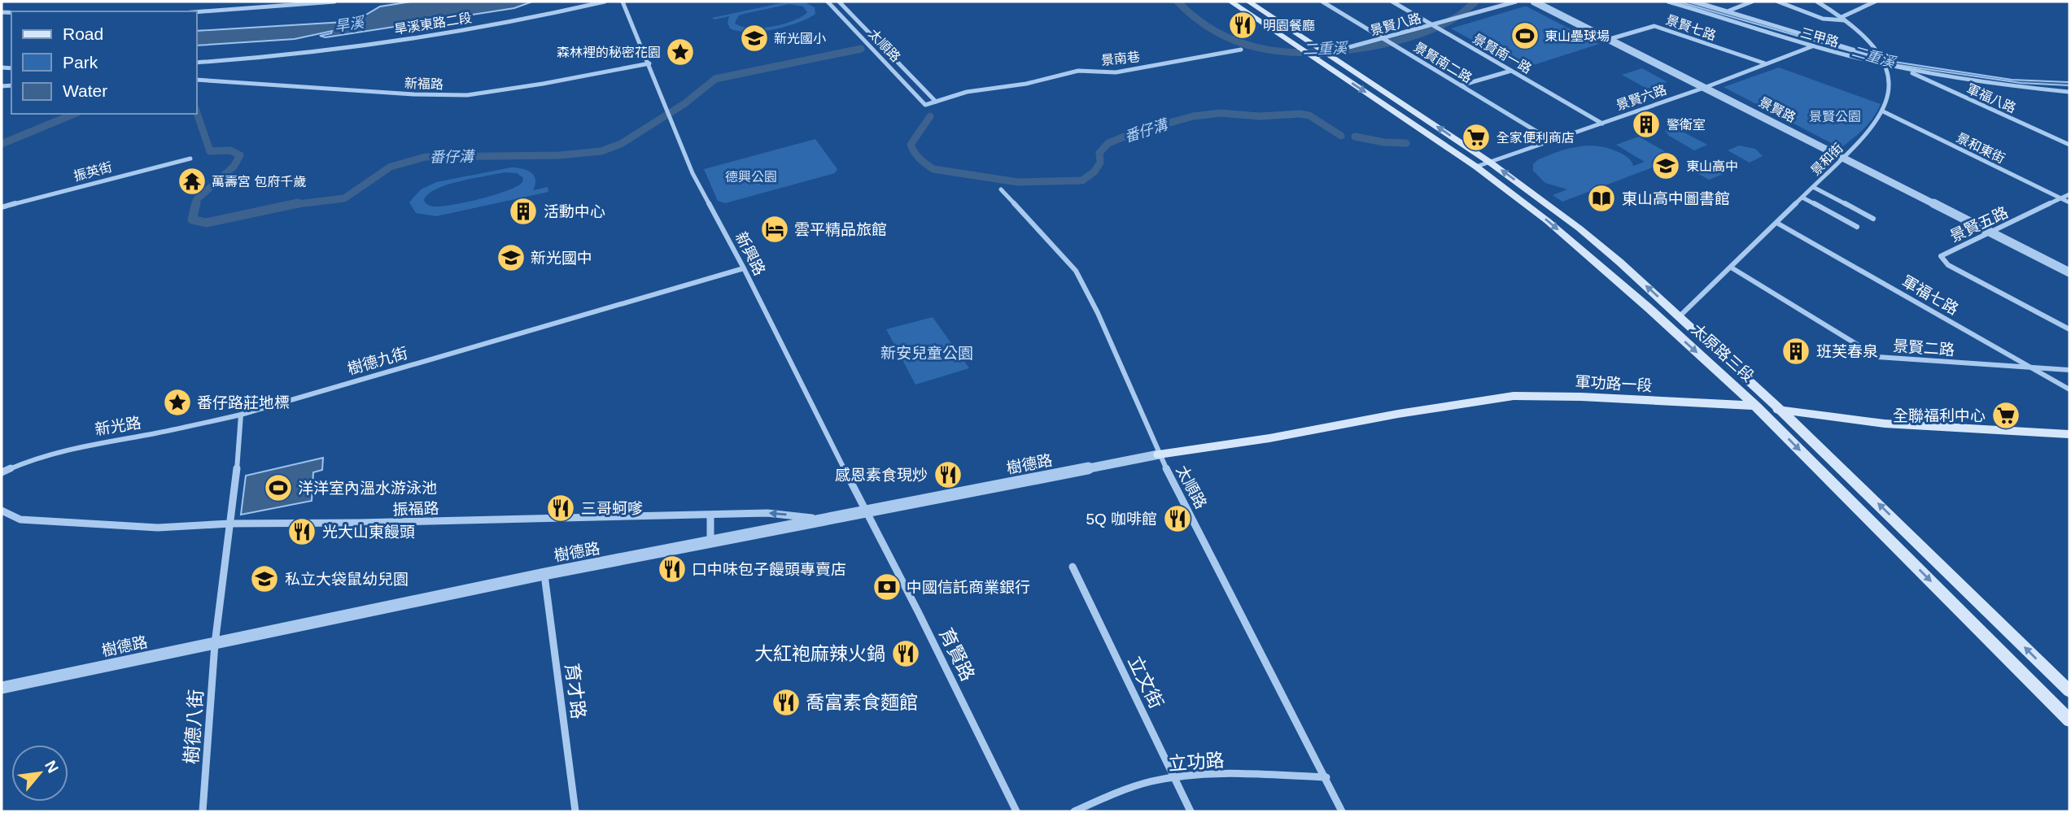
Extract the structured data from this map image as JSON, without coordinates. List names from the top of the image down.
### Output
{
  "streets": {
    "main road": ["太原路三段", "軍功路一段"],
    "street": [
      "旱溪東路二段",
      "景賢八路",
      "景賢七路",
      "三甲路",
      "太順路",
      "景賢南一路",
      "景南巷",
      "景賢南二路",
      "新福路",
      "景賢六路",
      "軍福八路",
      "景賢路",
      "景和東街",
      "景和街",
      "振英街",
      "景賢五路",
      "新興路",
      "軍福七路",
      "景賢二路",
      "樹德九街",
      "新光路",
      "樹德路",
      "振福路",
      "育賢路",
      "立文街",
      "育才路",
      "樹德八街",
      "立功路"
    ]
  },
  "crossings": [
    ["景賢八路", "景賢南一路"],
    ["景賢八路", "景賢南二路"],
    ["景賢八路", "太原路三段"],
    ["景賢七路", "景賢六路"],
    ["景賢七路", "景賢路"],
    ["三甲路", "景賢六路"],
    ["三甲路", "軍福八路"],
    ["三甲路", "景和街"],
    ["太順路", "景南巷"],
    ["太順路", "軍功路一段"],
    ["太順路", "樹德路"],
    ["太順路", "立功路"],
    ["景賢南一路", "景賢六路"],
    ["景賢南二路", "景賢六路"],
    ["新福路", "新興路"],
    ["景賢六路", "景賢路"],
    ["景賢六路", "太原路三段"],
    ["景賢路", "景和街"],
    ["景賢路", "景賢五路"],
    ["景和東街", "景和街"],
    ["景和東街", "景賢五路"],
    ["景和街", "軍福七路"],
    ["景和街", "景賢二路"],
    ["景和街", "太原路三段"],
    ["新興路", "樹德九街"],
    ["新興路", "樹德路"],
    ["新興路", "育賢路"],
    ["軍福七路", "景賢二路"],
    ["太原路三段", "軍功路一段"],
    ["樹德九街", "新光路"],
    ["軍功路一段", "樹德路"],
    ["樹德路", "振福路"],
    ["樹德路", "育賢路"],
    ["樹德路", "育才路"],
    ["樹德路", "樹德八街"],
    ["立文街", "立功路"]
  ],
  "water": ["旱溪", "二重溪", "番仔溝"],
  "parks": ["景賢公園", "德興公園", "新安兒童公園"],
  "places": {
    "restaurant": [
      "明園餐廳",
      "感恩素食現炒",
      "三哥蚵嗲",
      "5Q 咖啡館",
      "光大山東饅頭",
      "口中味包子饅頭專賣店",
      "大紅袍麻辣火鍋",
      "喬富素食麵館"
    ],
    "sports": ["東山壘球場", "洋洋室內溫水游泳池"],
    "school or university": [
      "新光國小",
      "東山高中",
      "新光國中",
      "私立大袋鼠幼兒園"
    ],
    "place": ["森林裡的秘密花園", "番仔路莊地標"],
    "building": ["警衛室", "活動中心", "班芙春泉"],
    "supermarket": ["全家便利商店", "全聯福利中心"],
    "temple": ["萬壽宮 包府千歲"],
    "library": ["東山高中圖書館"],
    "hotel": ["雲平精品旅館"],
    "bank": ["中國信託商業銀行"]
  },
  "legend": ["Road", "Park", "Water"],
  "north": "top right"
}
